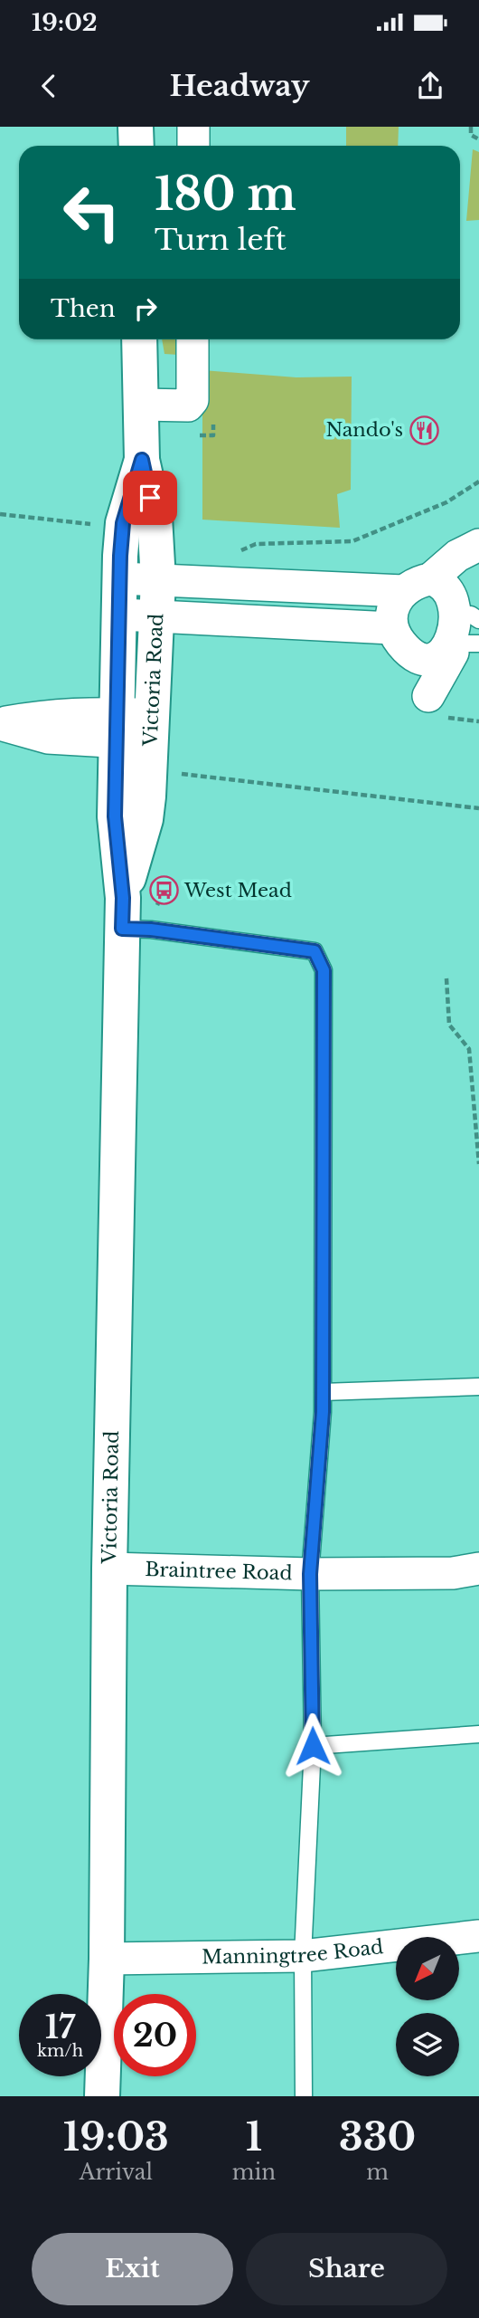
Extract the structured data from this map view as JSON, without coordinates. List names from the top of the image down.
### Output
{
  "streets": {
    "street": ["Victoria Road", "Braintree Road", "Manningtree Road"]
  },
  "crossings": [
    ["Victoria Road", "Braintree Road"],
    ["Victoria Road", "Manningtree Road"]
  ],
  "places": {
    "restaurant": ["Nando's"],
    "bus stop": ["West Mead"]
  },
  "north": "bottom left",
  "page": {
    "status": "19:02",
    "header": "Headway",
    "turn": ["180 m", "Turn left"],
    "then": "Then",
    "speed": "17 km/h",
    "limit": "20",
    "eta": [
      "19:03",
      "Arrival",
      "1",
      "min",
      "330",
      "m"
    ],
    "buttons": ["Exit", "Share"]
  }
}
